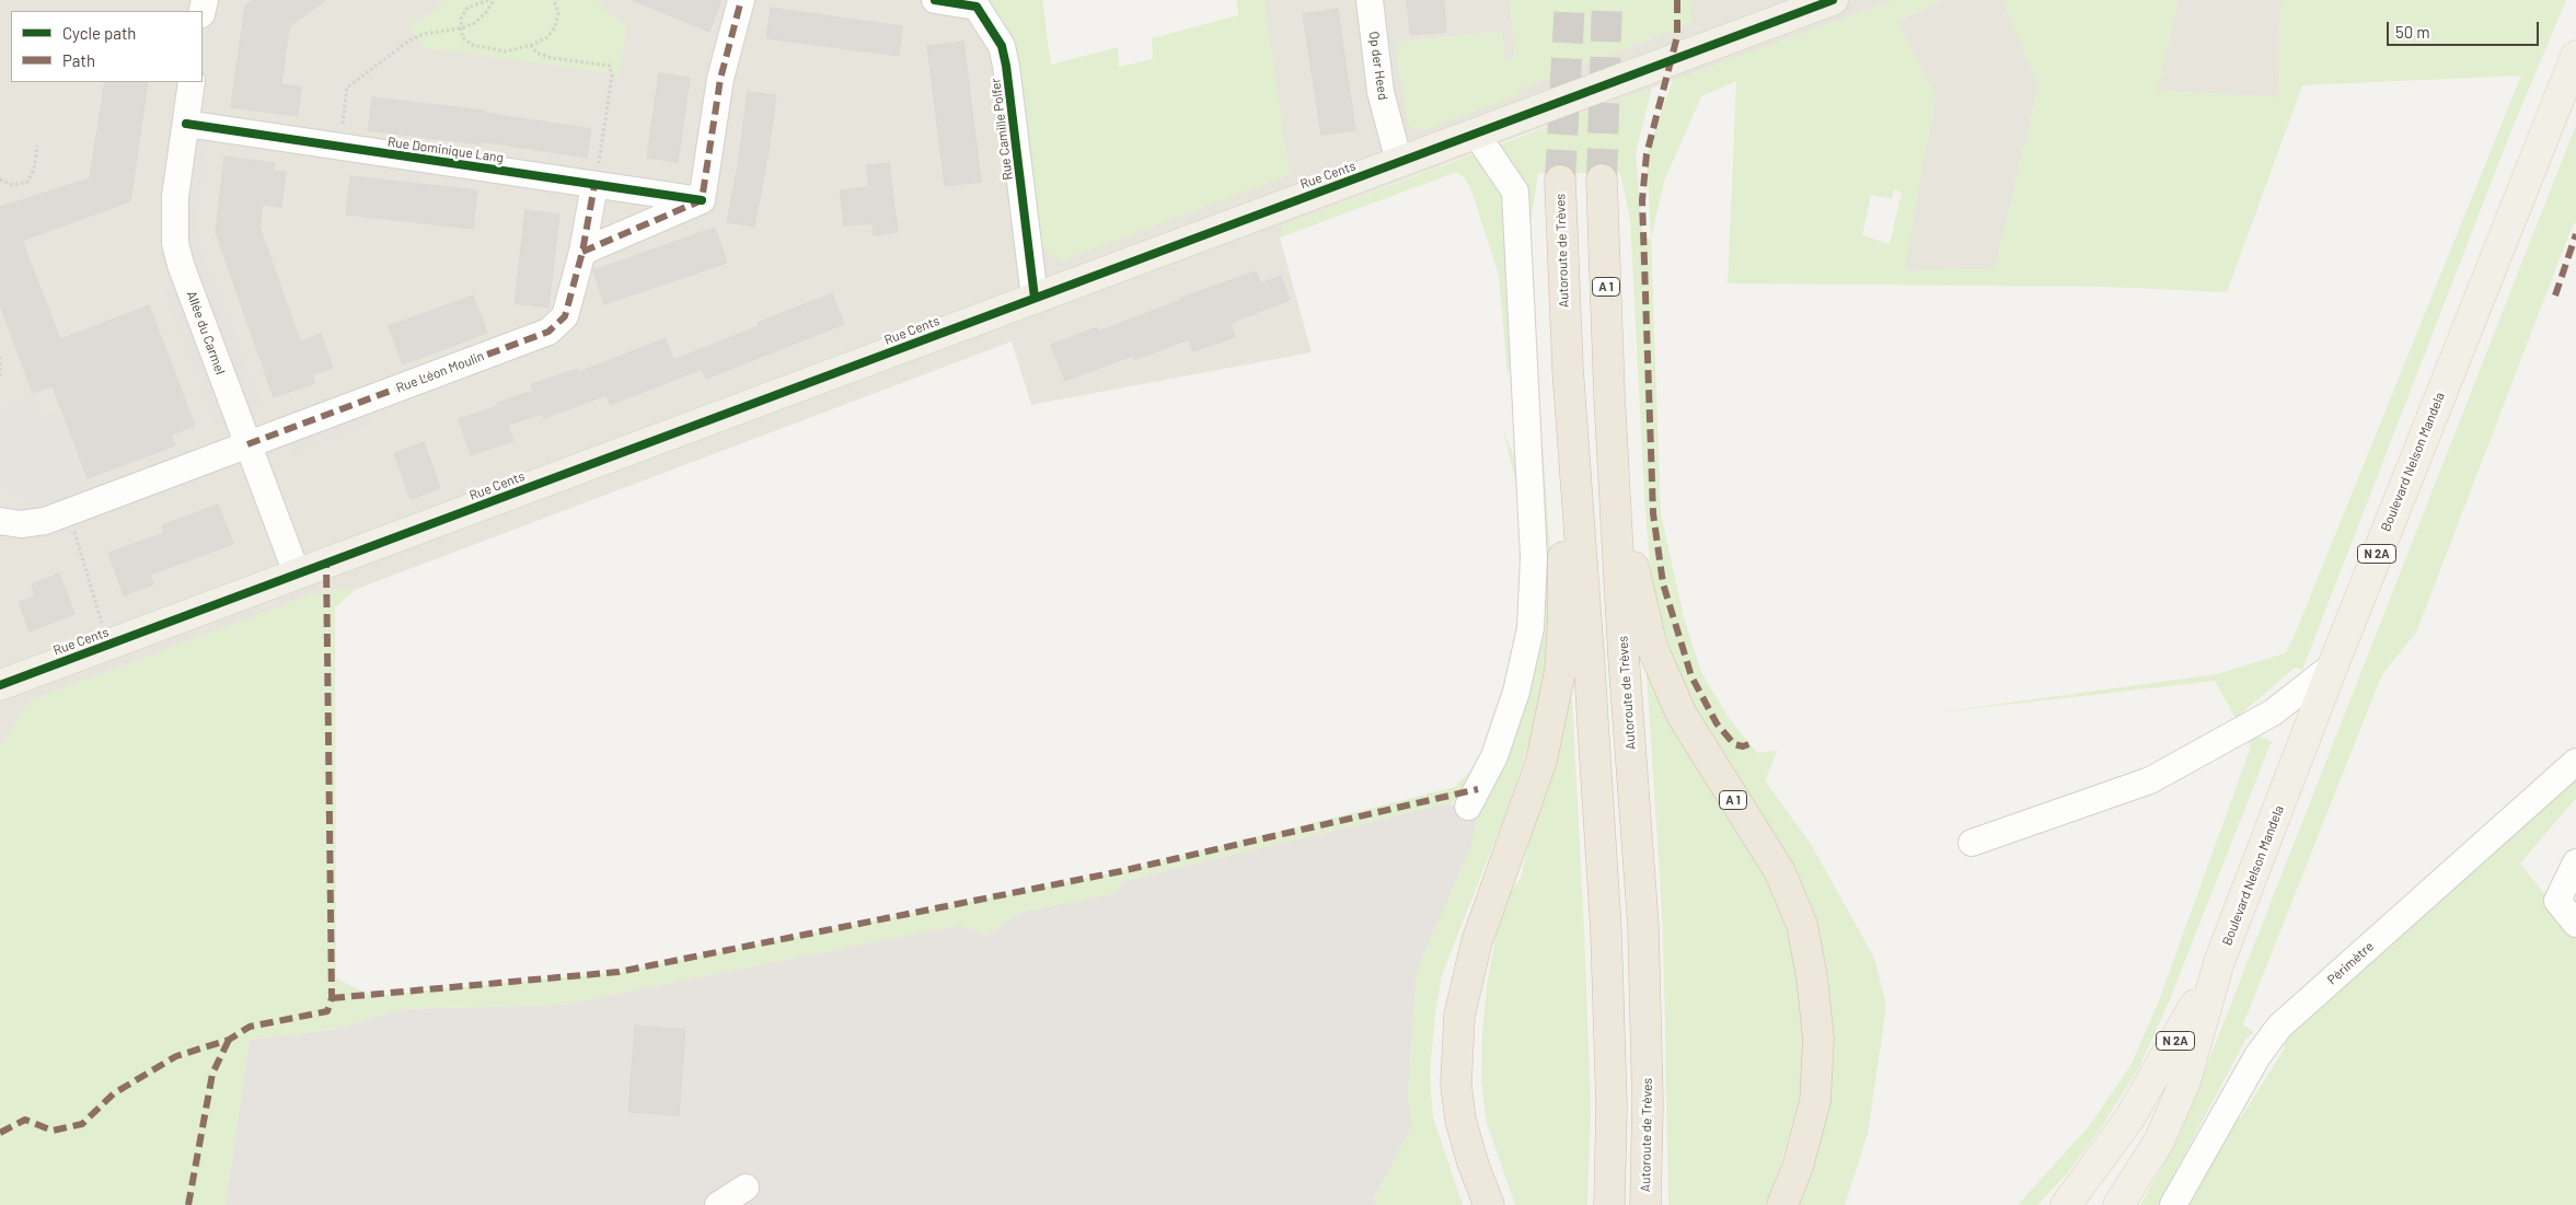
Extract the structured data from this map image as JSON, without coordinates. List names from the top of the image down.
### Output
{
  "streets": {
    "highway": ["Autoroute de Trèves", "A 1"],
    "main road": ["Rue Cents", "Boulevard Nelson Mandela", "N 2A"],
    "street": [
      "Op der Heed",
      "Rue Camille Polfer",
      "Rue Dominique Lang",
      "Allée du Carmel",
      "Rue Léon Moulin",
      "Périmètre"
    ]
  },
  "crossings": [
    ["Op der Heed", "Rue Cents"],
    ["Rue Camille Polfer", "Rue Cents"],
    ["Rue Dominique Lang", "Allée du Carmel"],
    ["Rue Dominique Lang", "Rue Léon Moulin"],
    ["Rue Cents", "Allée du Carmel"],
    ["Autoroute de Trèves", "A 1"],
    ["Allée du Carmel", "Rue Léon Moulin"]
  ],
  "legend": ["Cycle path", "Path"],
  "scale_bar": "50 m"
}
